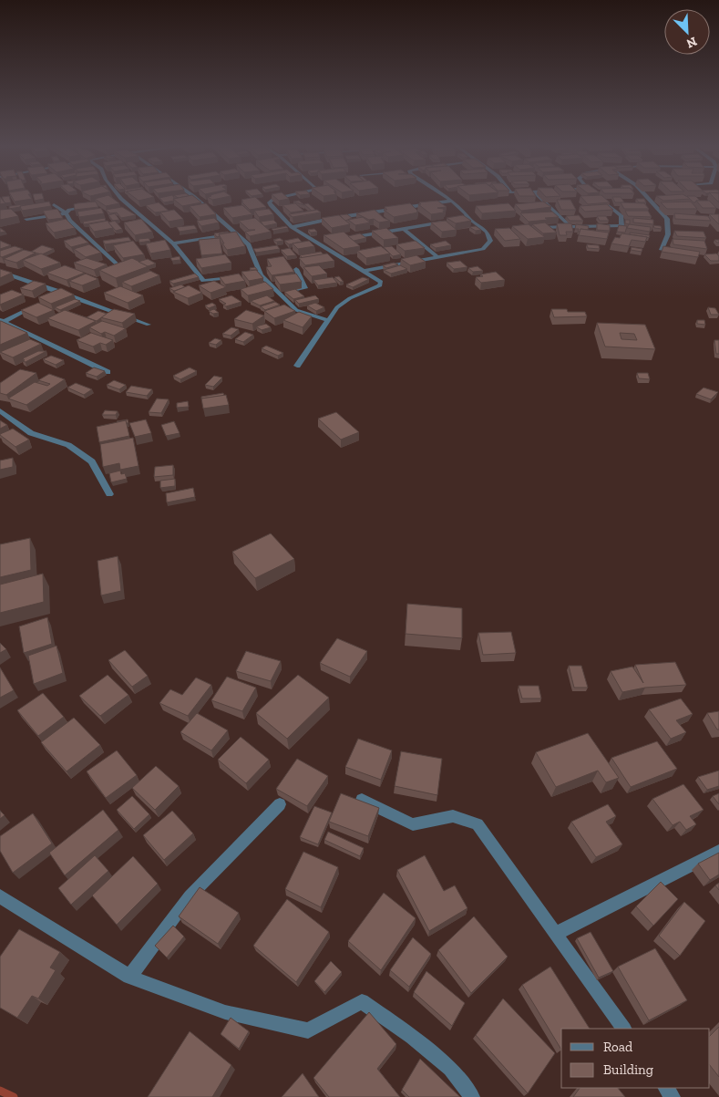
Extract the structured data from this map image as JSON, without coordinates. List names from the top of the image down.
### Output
{
  "legend": ["Road", "Building"],
  "north": "bottom right"
}
